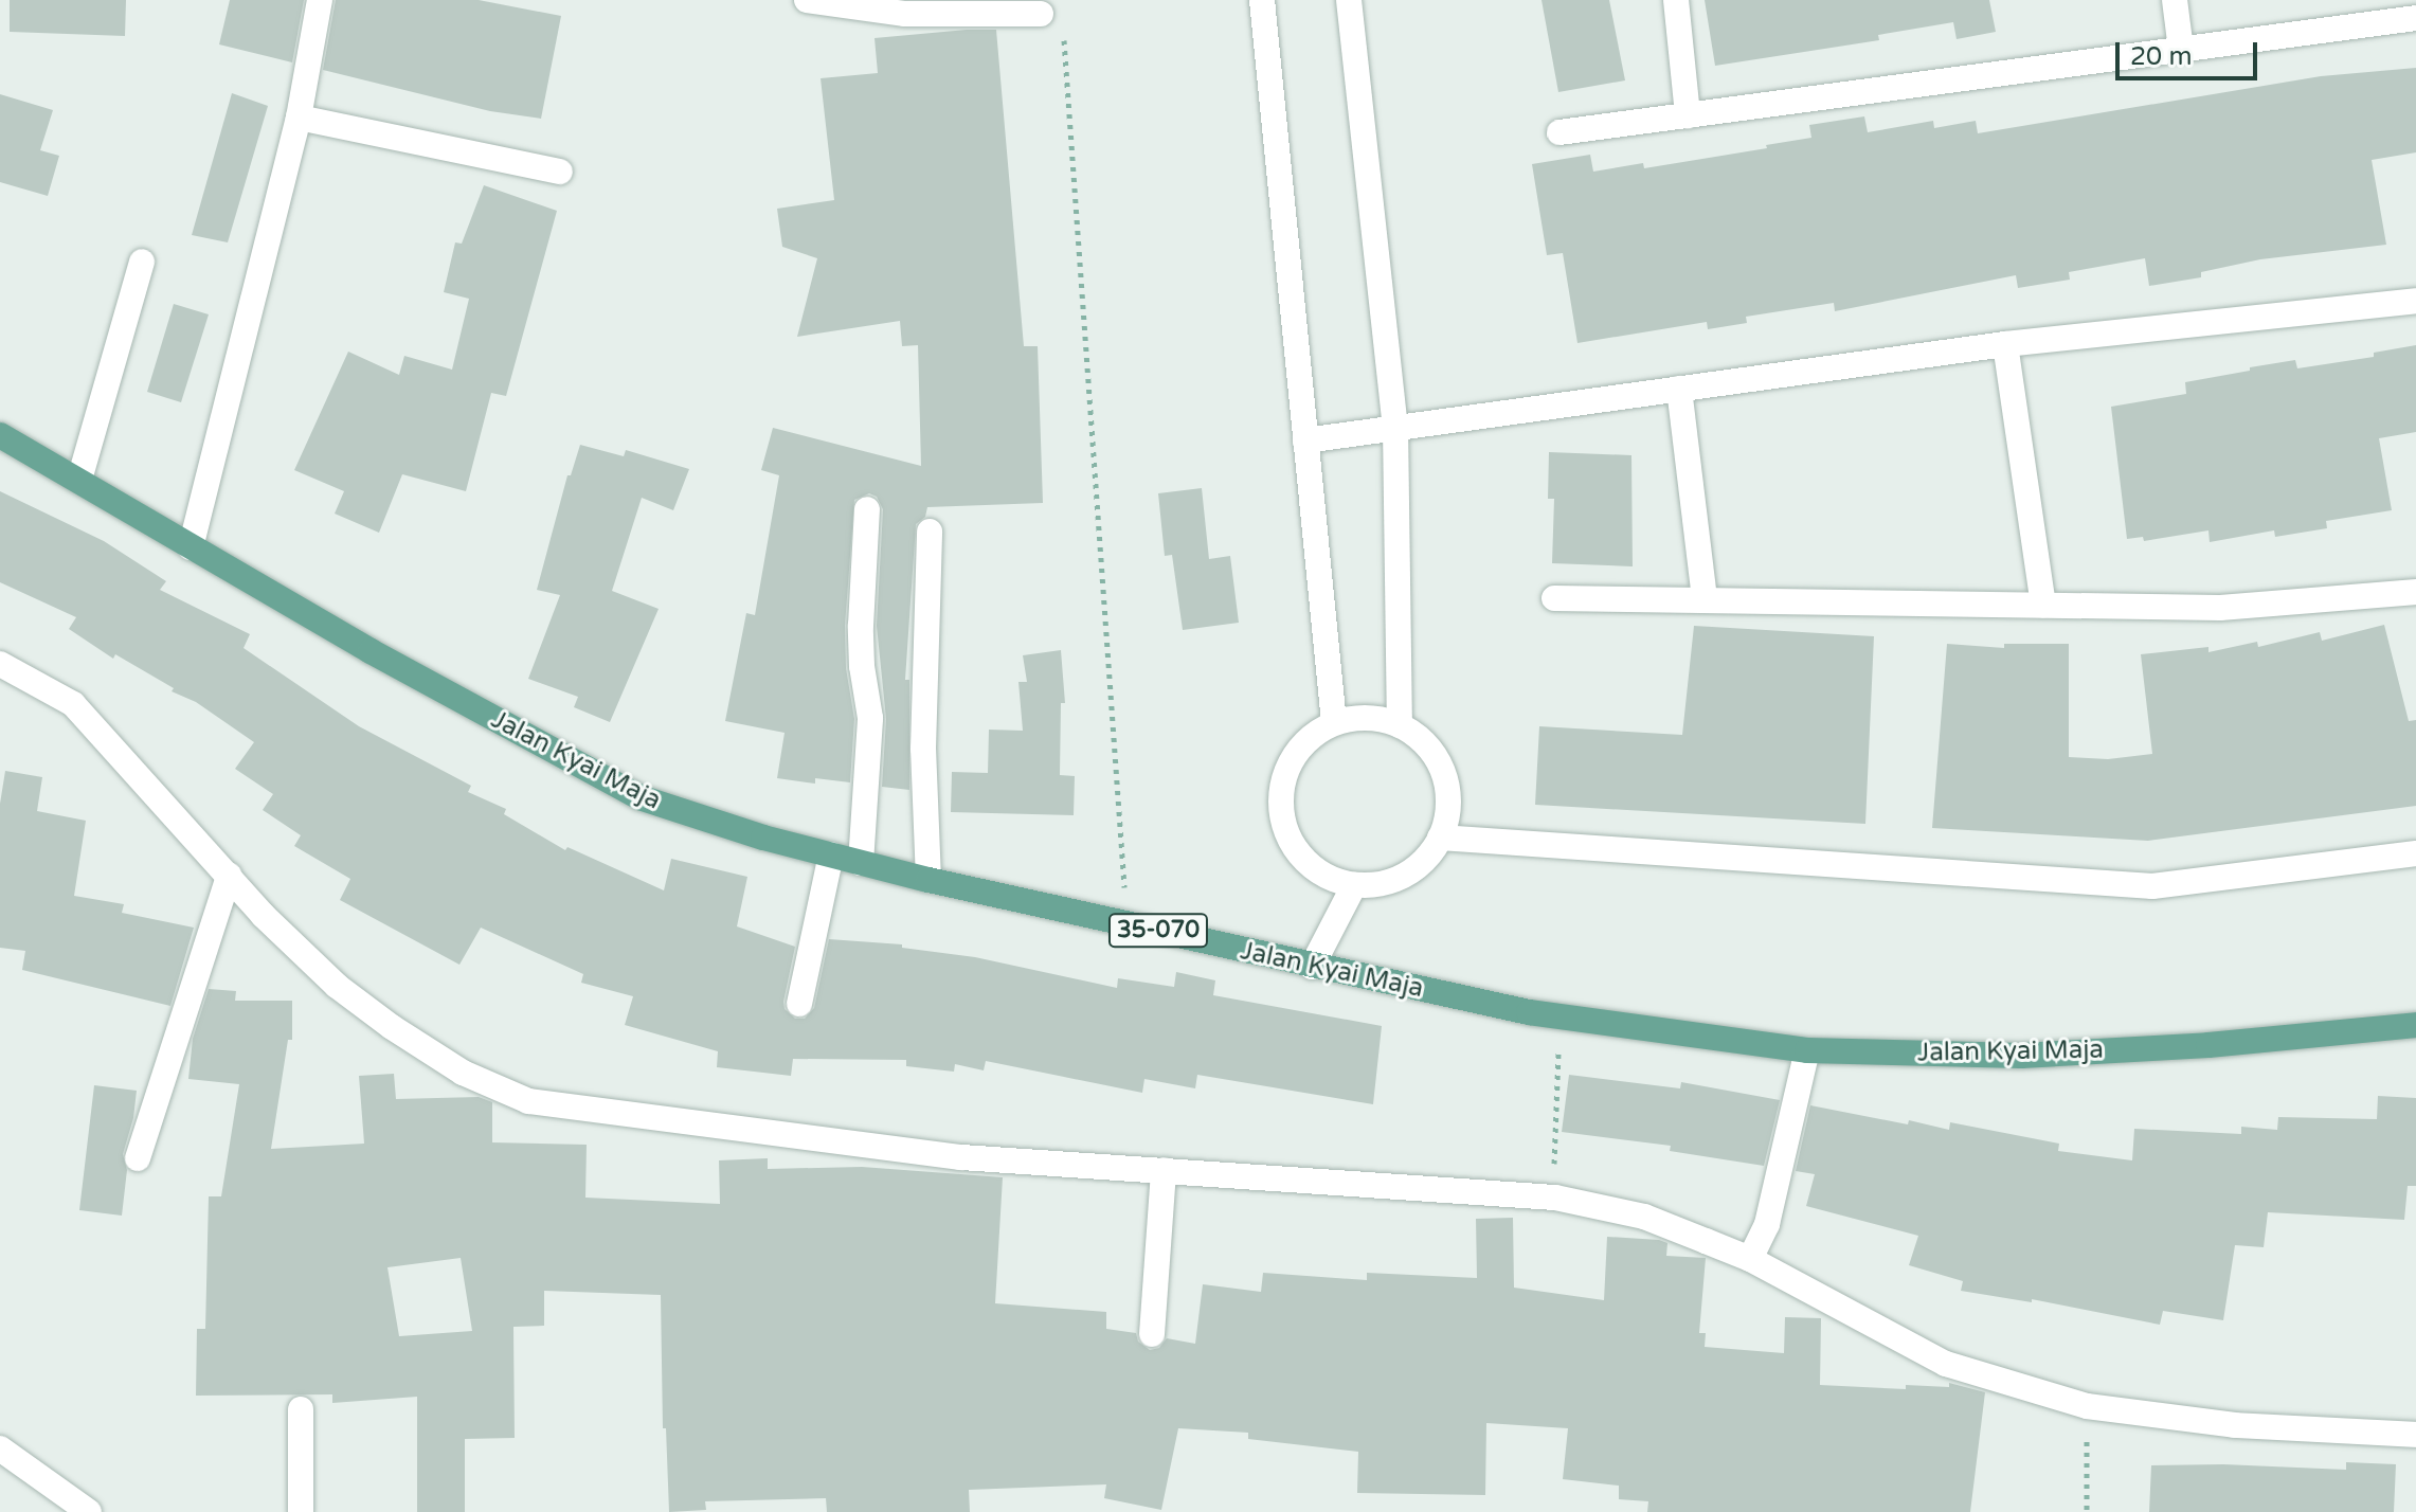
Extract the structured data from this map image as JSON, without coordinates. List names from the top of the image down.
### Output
{
  "streets": {
    "main road": ["Jalan Kyai Maja", "35-070"]
  },
  "scale_bar": "20 m"
}
